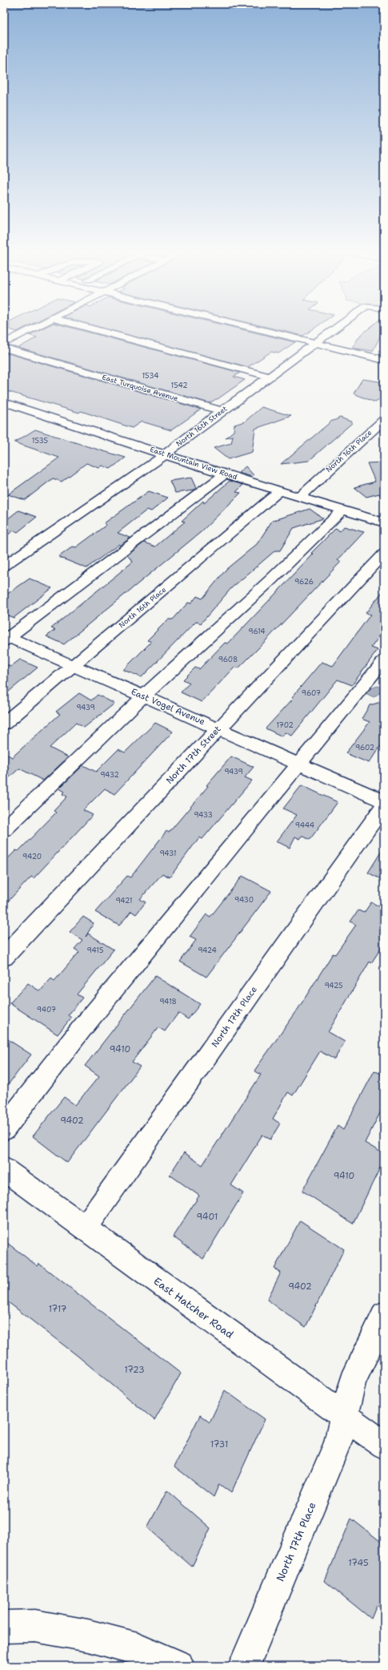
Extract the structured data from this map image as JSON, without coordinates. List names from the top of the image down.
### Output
{
  "streets": {
    "street": [
      "East Turquoise Avenue",
      "North 16th Street",
      "North 16th Place",
      "East Mountain View Road",
      "East Vogel Avenue",
      "North 17th Street",
      "North 17th Place",
      "East Hatcher Road"
    ]
  },
  "crossings": [
    ["East Turquoise Avenue", "North 16th Street"],
    ["North 16th Street", "East Mountain View Road"],
    ["North 16th Place", "East Mountain View Road"],
    ["North 16th Place", "East Vogel Avenue"],
    ["East Vogel Avenue", "North 17th Street"],
    ["North 17th Place", "East Hatcher Road"]
  ],
  "house_numbers": [
    "1534",
    "1542",
    "1535",
    "9626",
    "9614",
    "9608",
    "9607",
    "9439",
    "1702",
    "9602",
    "9439",
    "9432",
    "9433",
    "9444",
    "9431",
    "9420",
    "9430",
    "9421",
    "9415",
    "9424",
    "9425",
    "9418",
    "9407",
    "9410",
    "9402",
    "9410",
    "9401",
    "9402",
    "1717",
    "1723",
    "1731",
    "1745"
  ]
}
